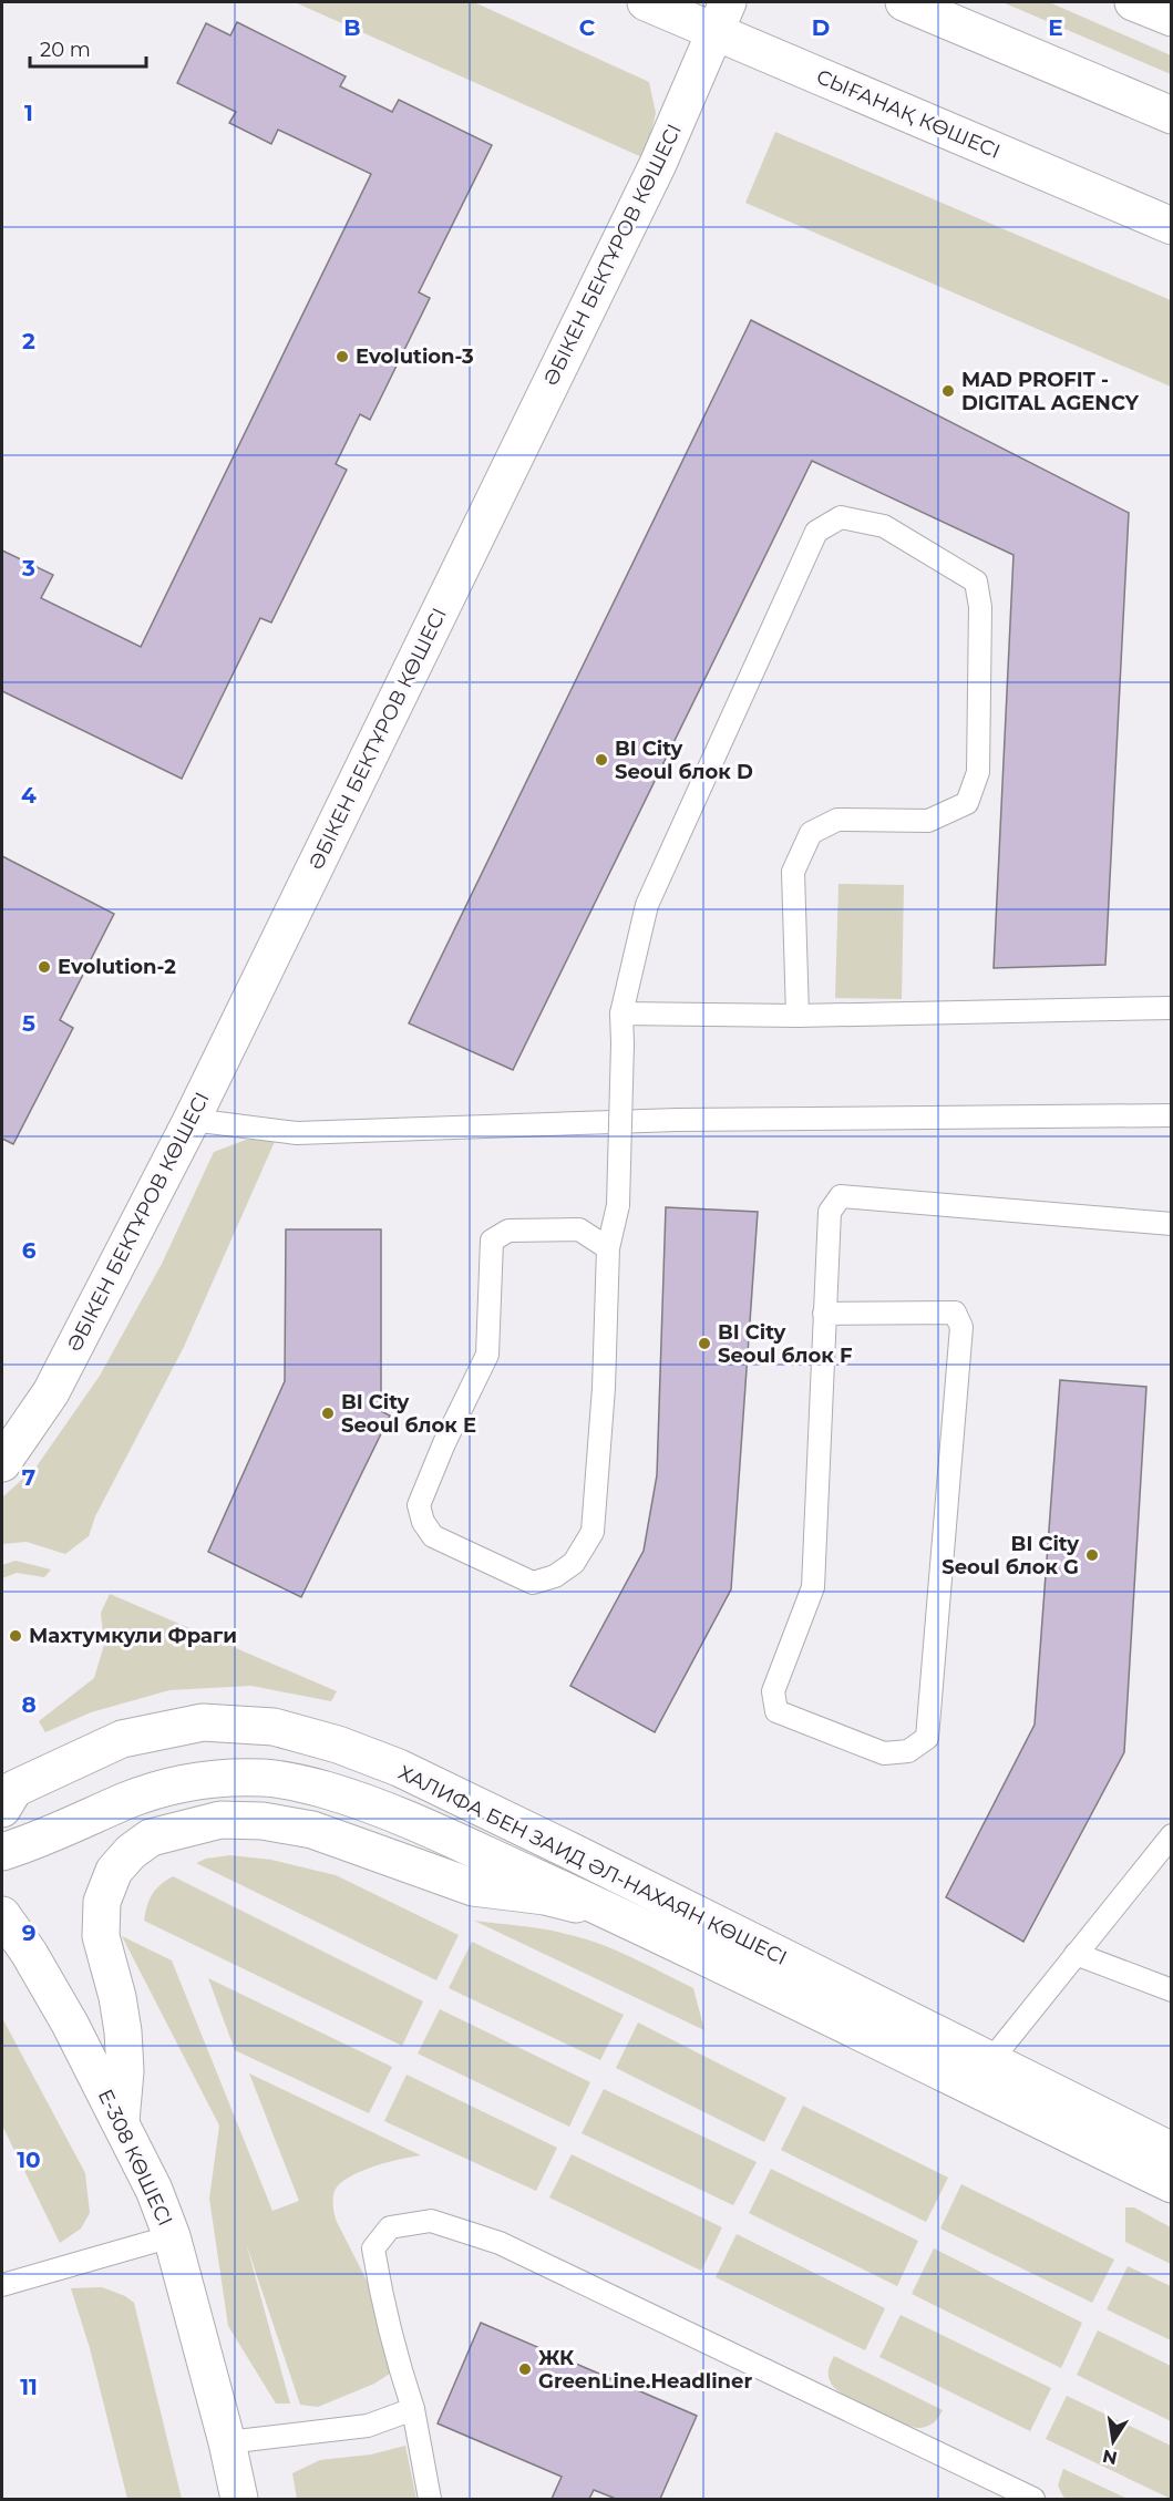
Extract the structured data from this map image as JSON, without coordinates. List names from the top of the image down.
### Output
{
  "streets": {
    "street": [
      "СЫҒАНАҚ КӨШЕСІ",
      "ӘБІКЕН БЕКТҰРОВ КӨШЕСІ",
      "ХАЛИФА БЕН ЗАИД ӘЛ-НАХАЯН КӨШЕСІ",
      "Е-308 КӨШЕСІ"
    ]
  },
  "crossings": [
    ["СЫҒАНАҚ КӨШЕСІ", "ӘБІКЕН БЕКТҰРОВ КӨШЕСІ"]
  ],
  "places": [
    "Evolution-3",
    "MAD PROFIT - DIGITAL AGENCY",
    "BI City Seoul блок D",
    "Evolution-2",
    "BI City Seoul блок F",
    "BI City Seoul блок E",
    "BI City Seoul блок G",
    "Махтумкули Фраги",
    "ЖК GreenLine.Headliner"
  ],
  "scale_bar": "20 m",
  "north": "bottom",
  "grid": {
    "columns": [
      "B",
      "C",
      "D",
      "E"
    ],
    "rows": [
      "1",
      "2",
      "3",
      "4",
      "5",
      "6",
      "7",
      "8",
      "9",
      "10",
      "11"
    ]
  }
}
